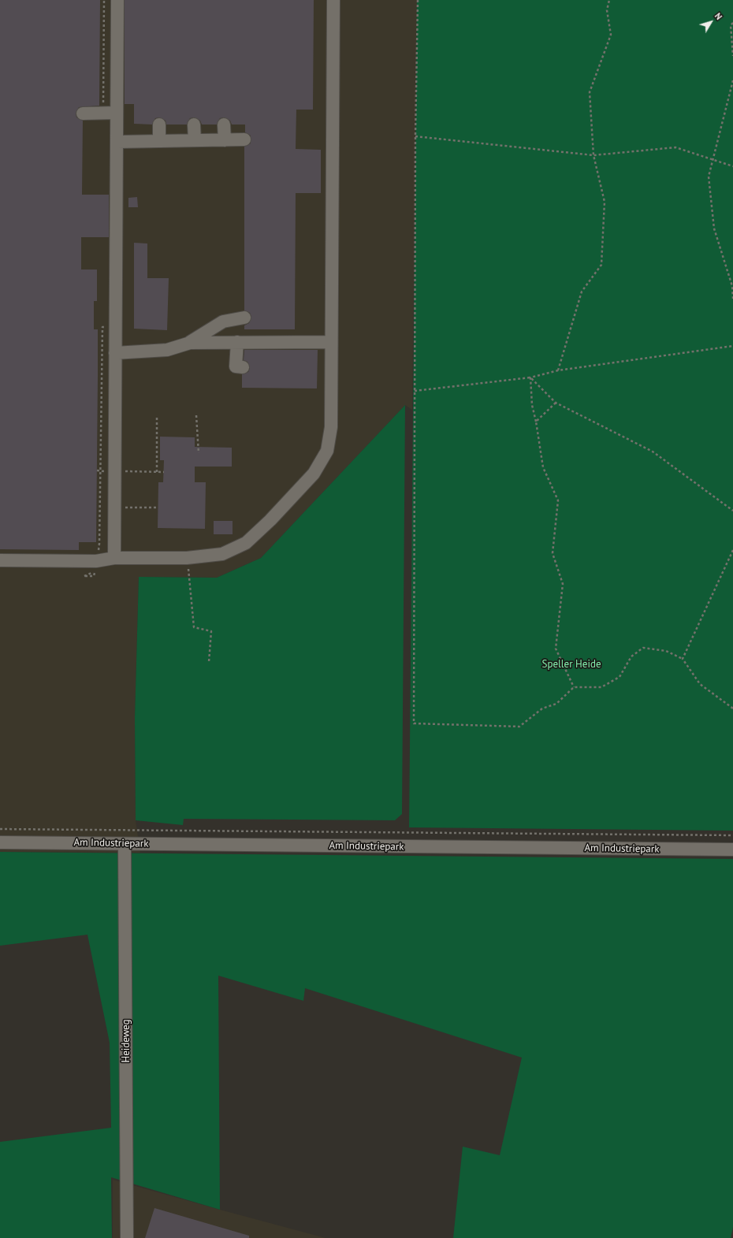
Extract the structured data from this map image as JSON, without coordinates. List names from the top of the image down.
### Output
{
  "streets": {
    "street": ["Am Industriepark", "Heideweg"]
  },
  "crossings": [
    ["Am Industriepark", "Heideweg"]
  ],
  "parks": ["Speller Heide"],
  "north": "top right"
}
